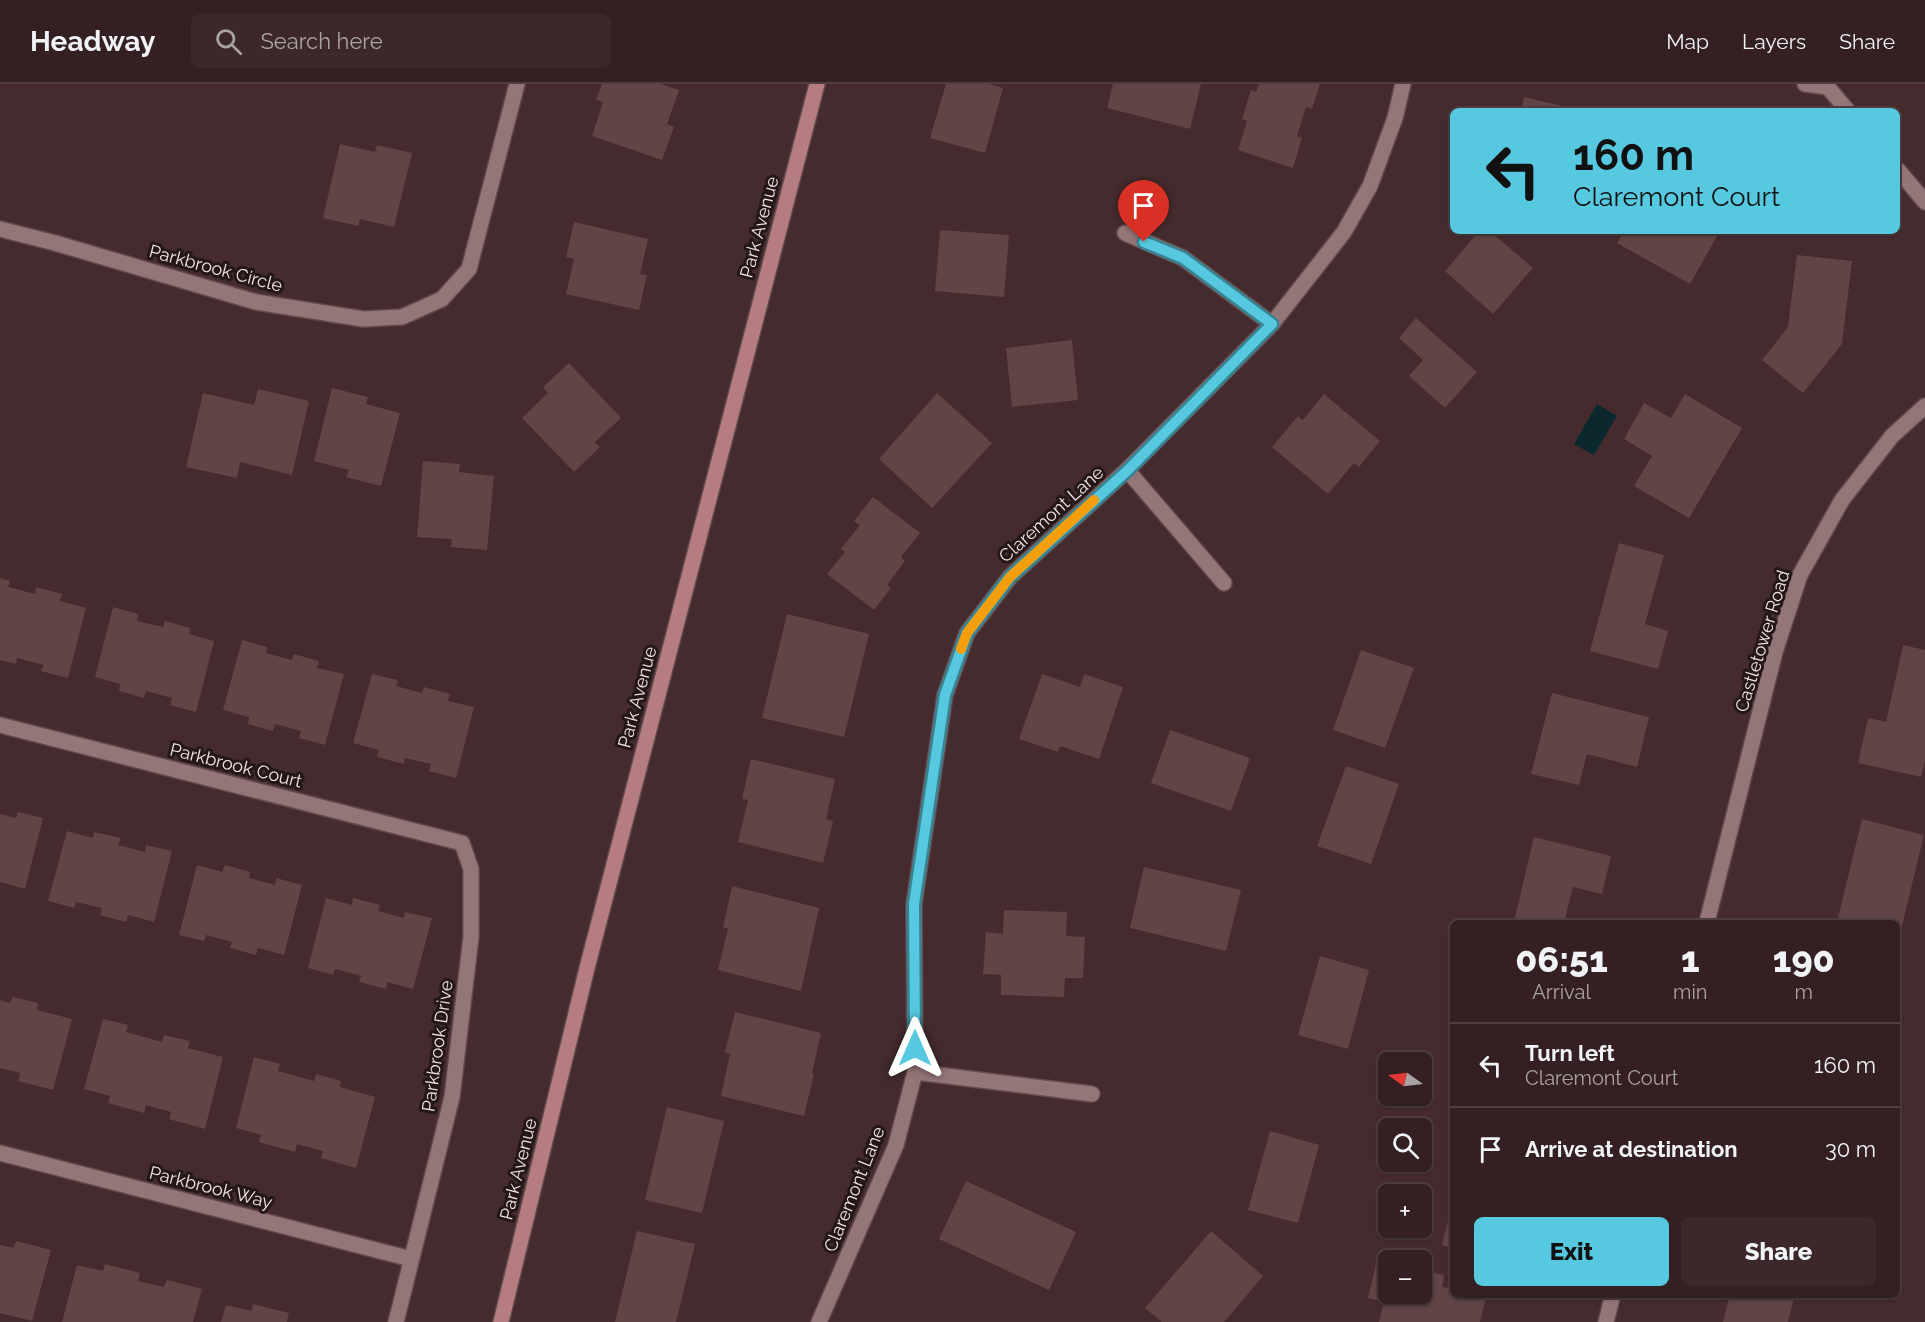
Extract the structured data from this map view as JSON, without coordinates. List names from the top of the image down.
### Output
{
  "streets": {
    "main road": ["Park Avenue"],
    "street": [
      "Parkbrook Circle",
      "Claremont Lane",
      "Castletower Road",
      "Parkbrook Court",
      "Parkbrook Drive",
      "Parkbrook Way"
    ]
  },
  "crossings": [
    ["Parkbrook Court", "Parkbrook Drive"],
    ["Parkbrook Drive", "Parkbrook Way"]
  ],
  "north": "left",
  "page": {
    "header": "Headway",
    "search": "Search here",
    "nav": ["Map", "Layers", "Share"],
    "turn": ["160 m", "Claremont Court"],
    "eta": [
      "06:51",
      "Arrival",
      "1",
      "min",
      "190",
      "m"
    ],
    "list": [
      {
        "name": "Turn left",
        "note": "Claremont Court",
        "value": "160 m"
      },
      {
        "name": "Arrive at destination",
        "value": "30 m"
      }
    ],
    "map_buttons": ["+", "−"],
    "buttons": ["Exit", "Share"]
  }
}
